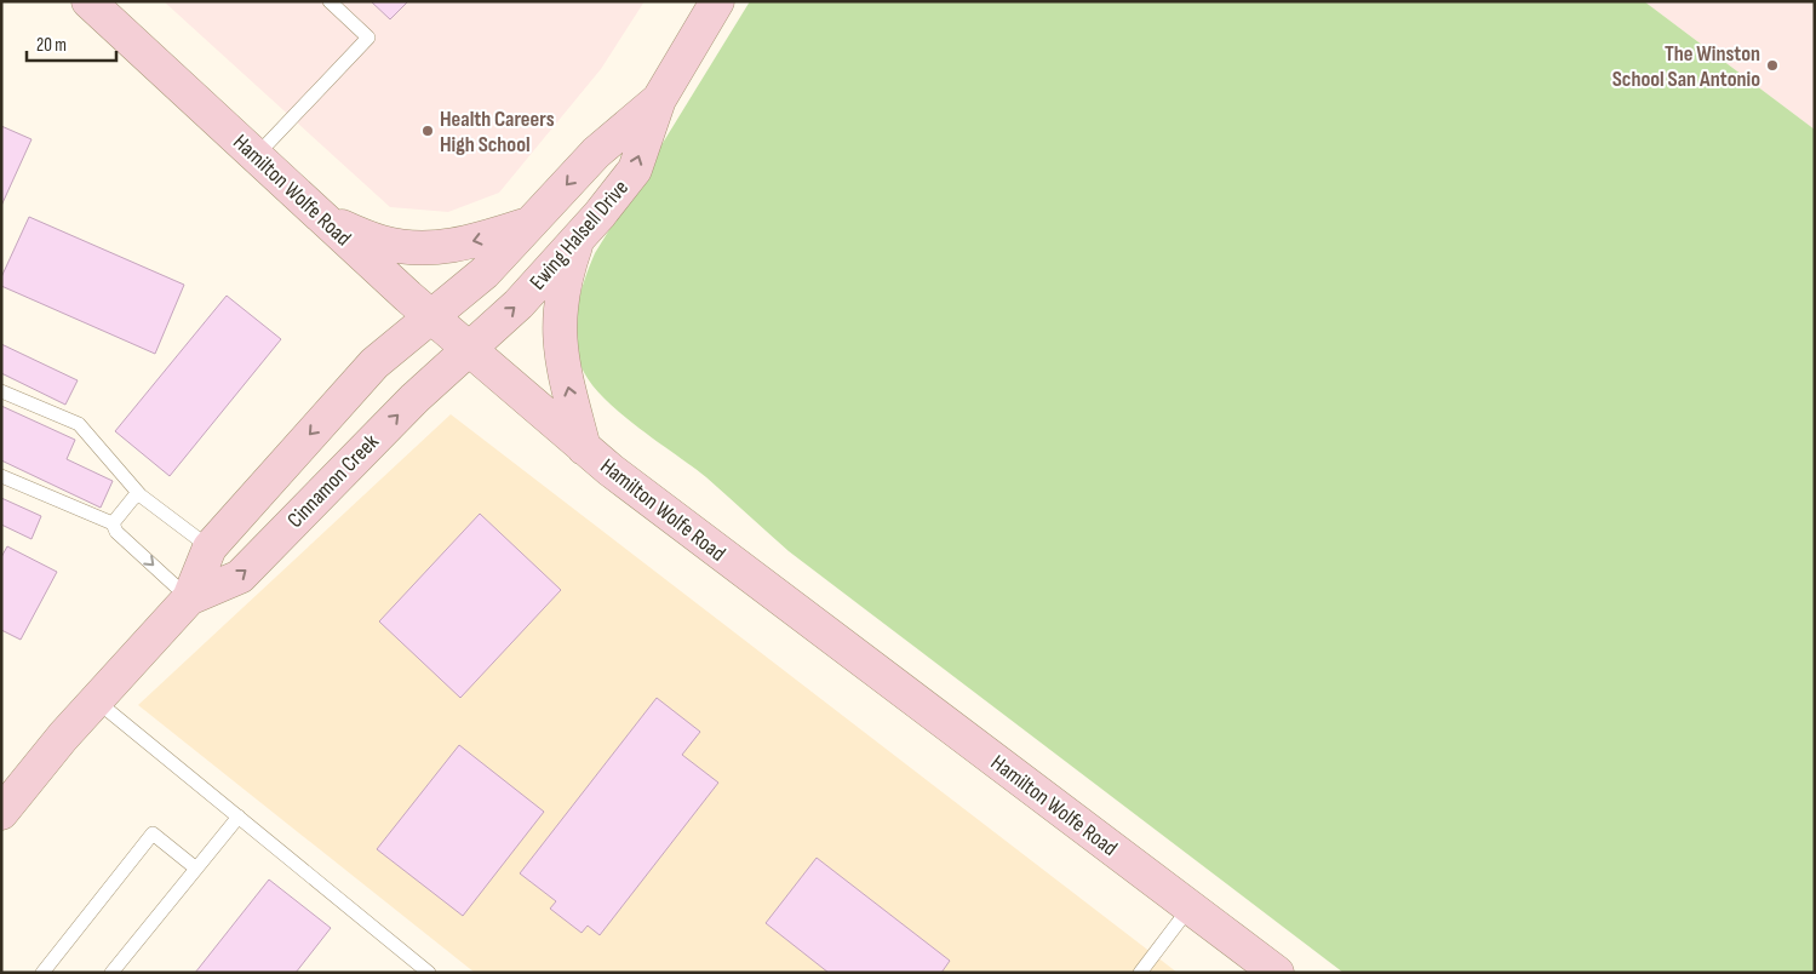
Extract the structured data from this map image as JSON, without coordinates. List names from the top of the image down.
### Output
{
  "streets": {
    "street": ["Hamilton Wolfe Road", "Ewing Halsell Drive", "Cinnamon Creek"]
  },
  "crossings": [
    ["Hamilton Wolfe Road", "Ewing Halsell Drive"],
    ["Hamilton Wolfe Road", "Cinnamon Creek"],
    ["Ewing Halsell Drive", "Cinnamon Creek"]
  ],
  "places": ["The Winston School San Antonio", "Health Careers High School"],
  "scale_bar": "20 m"
}
